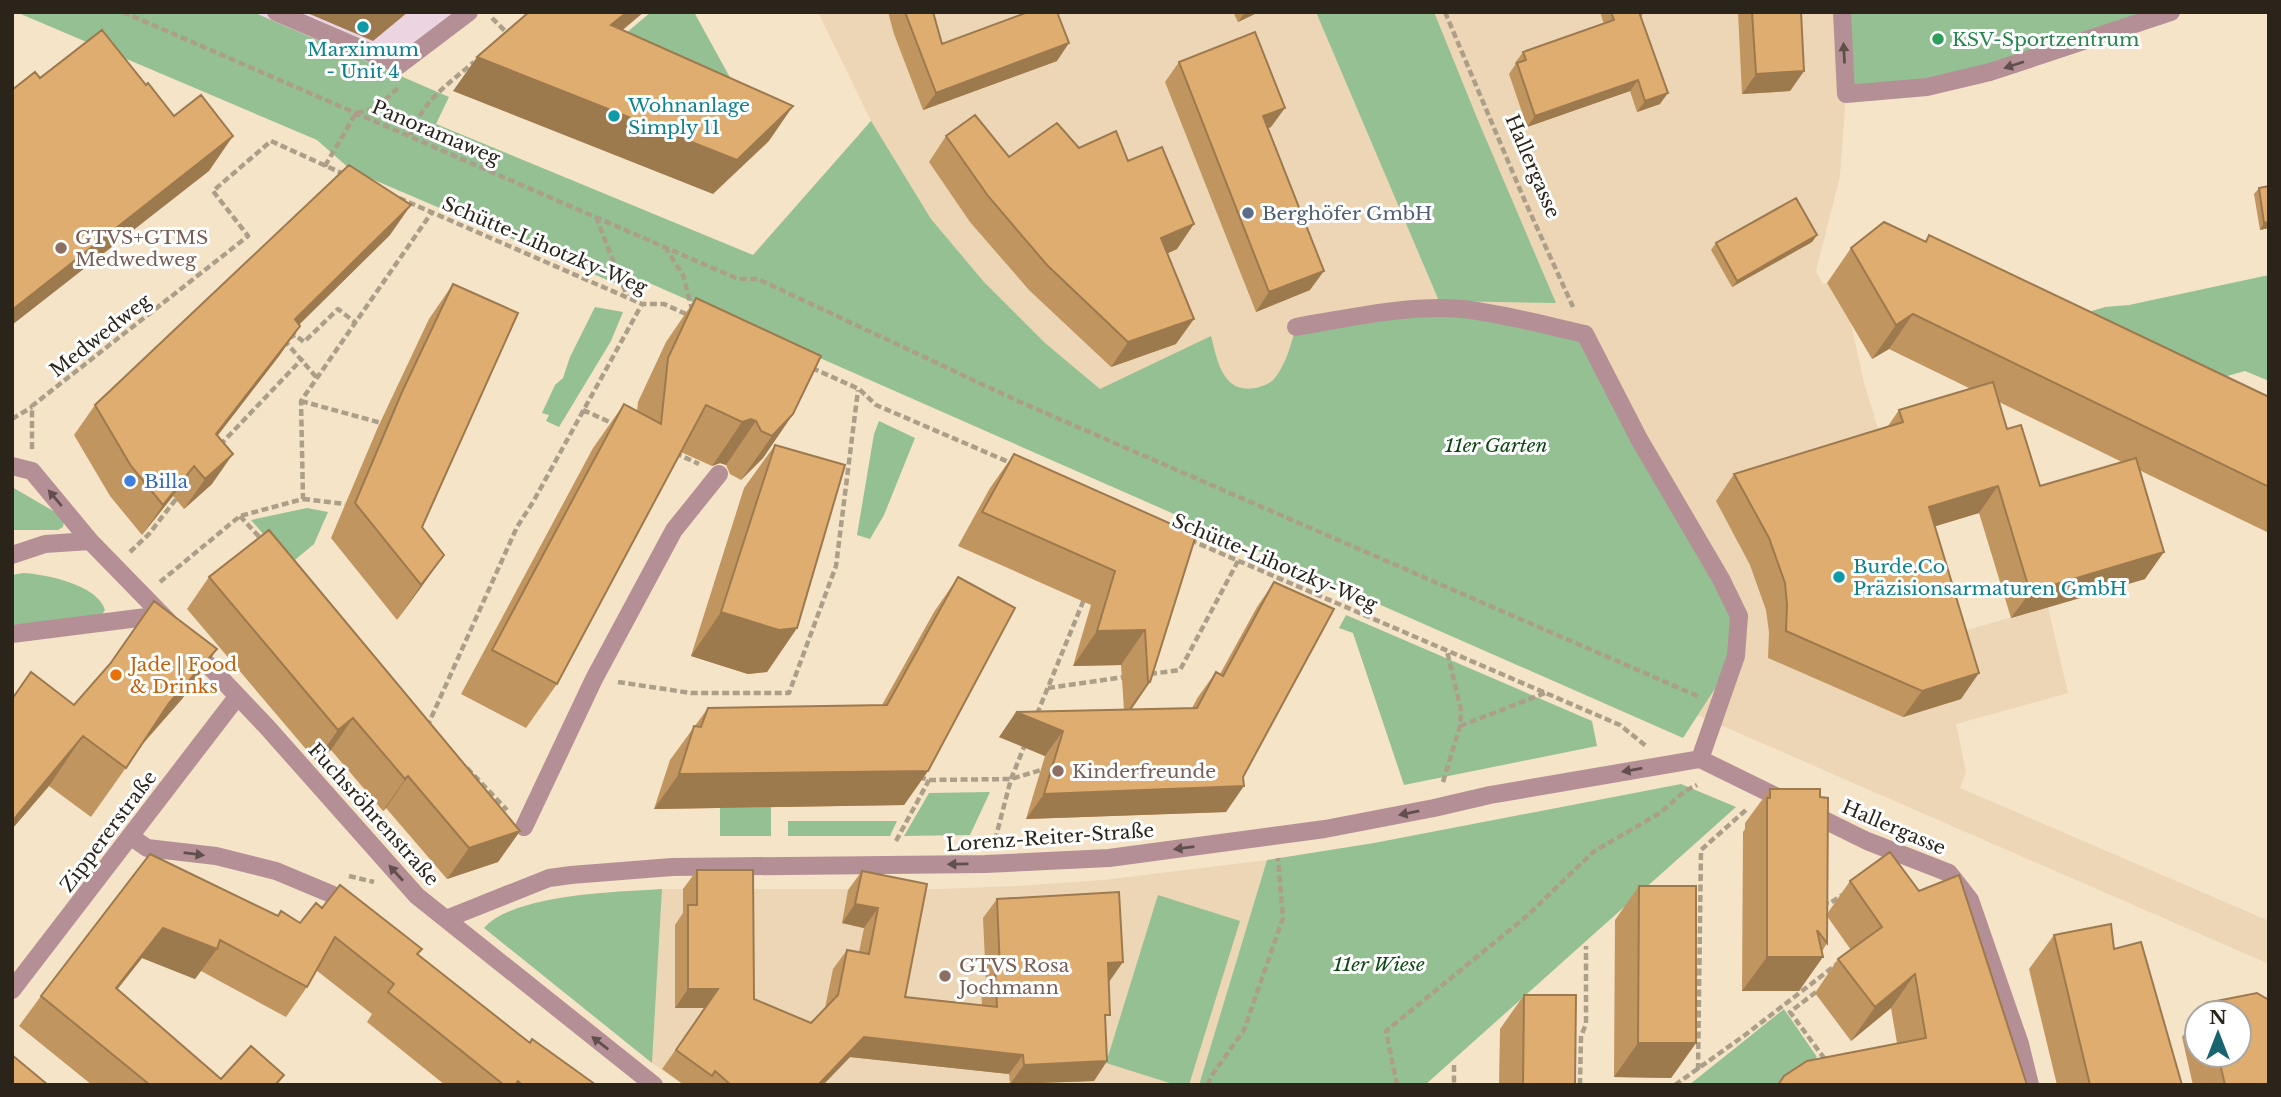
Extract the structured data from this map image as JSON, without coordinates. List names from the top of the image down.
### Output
{
  "streets": {
    "street": [
      "Hallergasse",
      "Fuchsröhrenstraße",
      "Zippererstraße",
      "Lorenz-Reiter-Straße"
    ],
    "path": ["Panoramaweg", "Schütte-Lihotzky-Weg", "Medwedweg"]
  },
  "crossings": [
    ["Panoramaweg", "Schütte-Lihotzky-Weg"],
    ["Hallergasse", "Lorenz-Reiter-Straße"],
    ["Schütte-Lihotzky-Weg", "Lorenz-Reiter-Straße"],
    ["Fuchsröhrenstraße", "Zippererstraße"],
    ["Fuchsröhrenstraße", "Lorenz-Reiter-Straße"]
  ],
  "one_way": ["Fuchsröhrenstraße", "Lorenz-Reiter-Straße"],
  "parks": ["11er Garten", "11er Wiese"],
  "places": [
    "Marximum - Unit 4",
    "KSV-Sportzentrum",
    "Wohnanlage Simply 11",
    "Berghöfer GmbH",
    "GTVS+GTMS Medwedweg",
    "Billa",
    "Burde.Co Präzisionsarmaturen GmbH",
    "Jade | Food & Drinks",
    "Kinderfreunde",
    "GTVS Rosa Jochmann"
  ],
  "north": "top"
}
